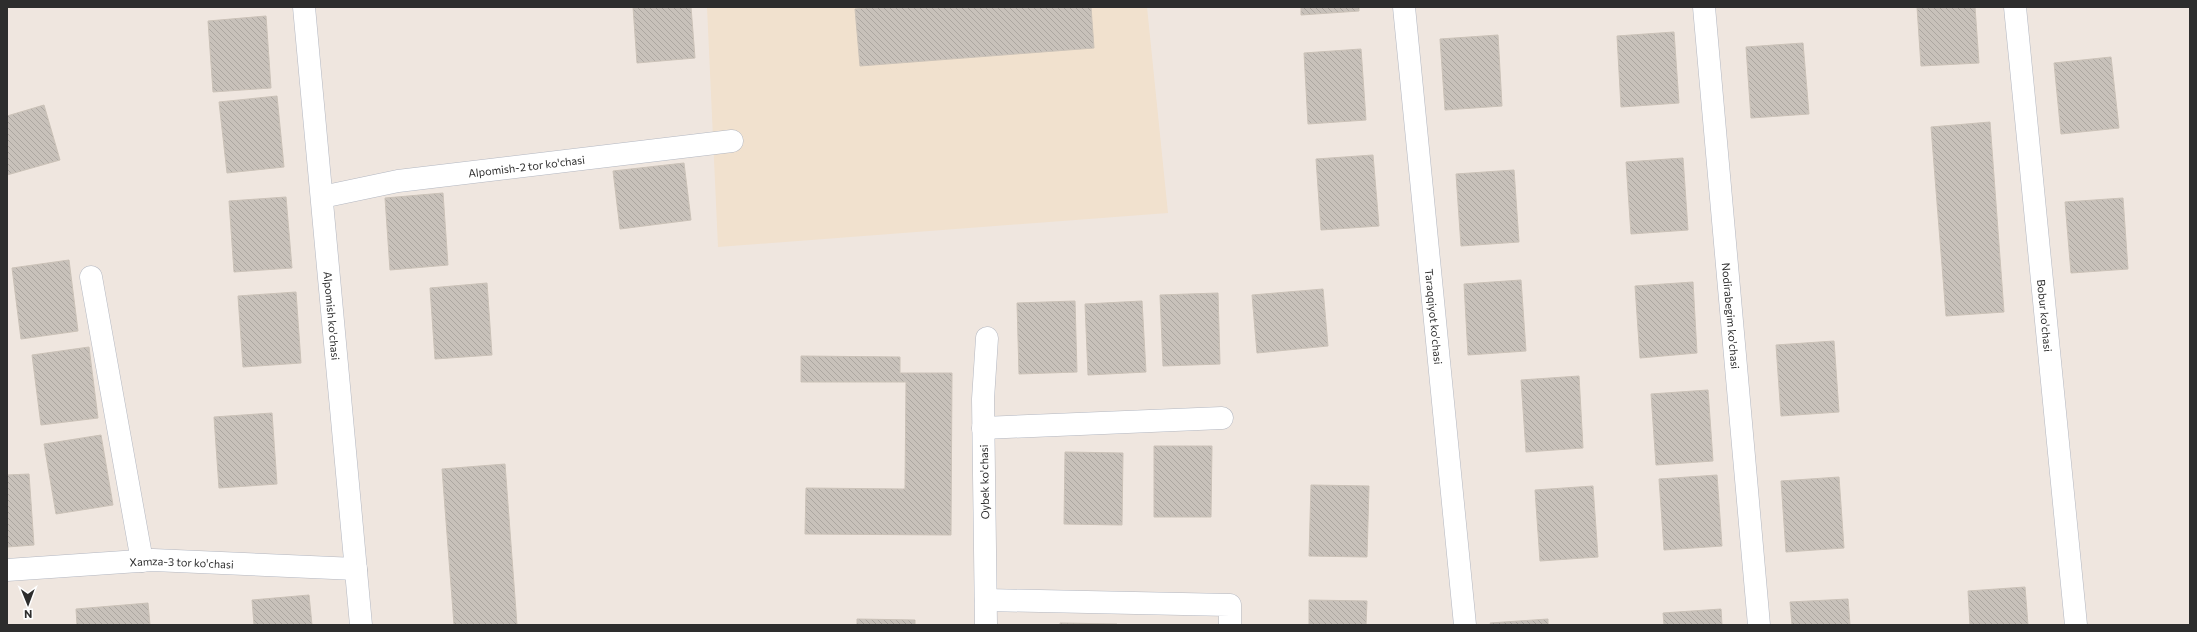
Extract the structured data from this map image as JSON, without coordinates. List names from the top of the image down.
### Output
{
  "streets": {
    "street": [
      "Alpomish-2 tor ko'chasi",
      "Alpomish ko'chasi",
      "Taraqqiyot ko'chasi",
      "Nodirabegim ko'chasi",
      "Bobur ko'chasi",
      "Oybek ko'chasi",
      "Xamza-3 tor ko'chasi"
    ]
  },
  "crossings": [
    ["Alpomish-2 tor ko'chasi", "Alpomish ko'chasi"],
    ["Alpomish ko'chasi", "Xamza-3 tor ko'chasi"]
  ],
  "north": "bottom"
}
